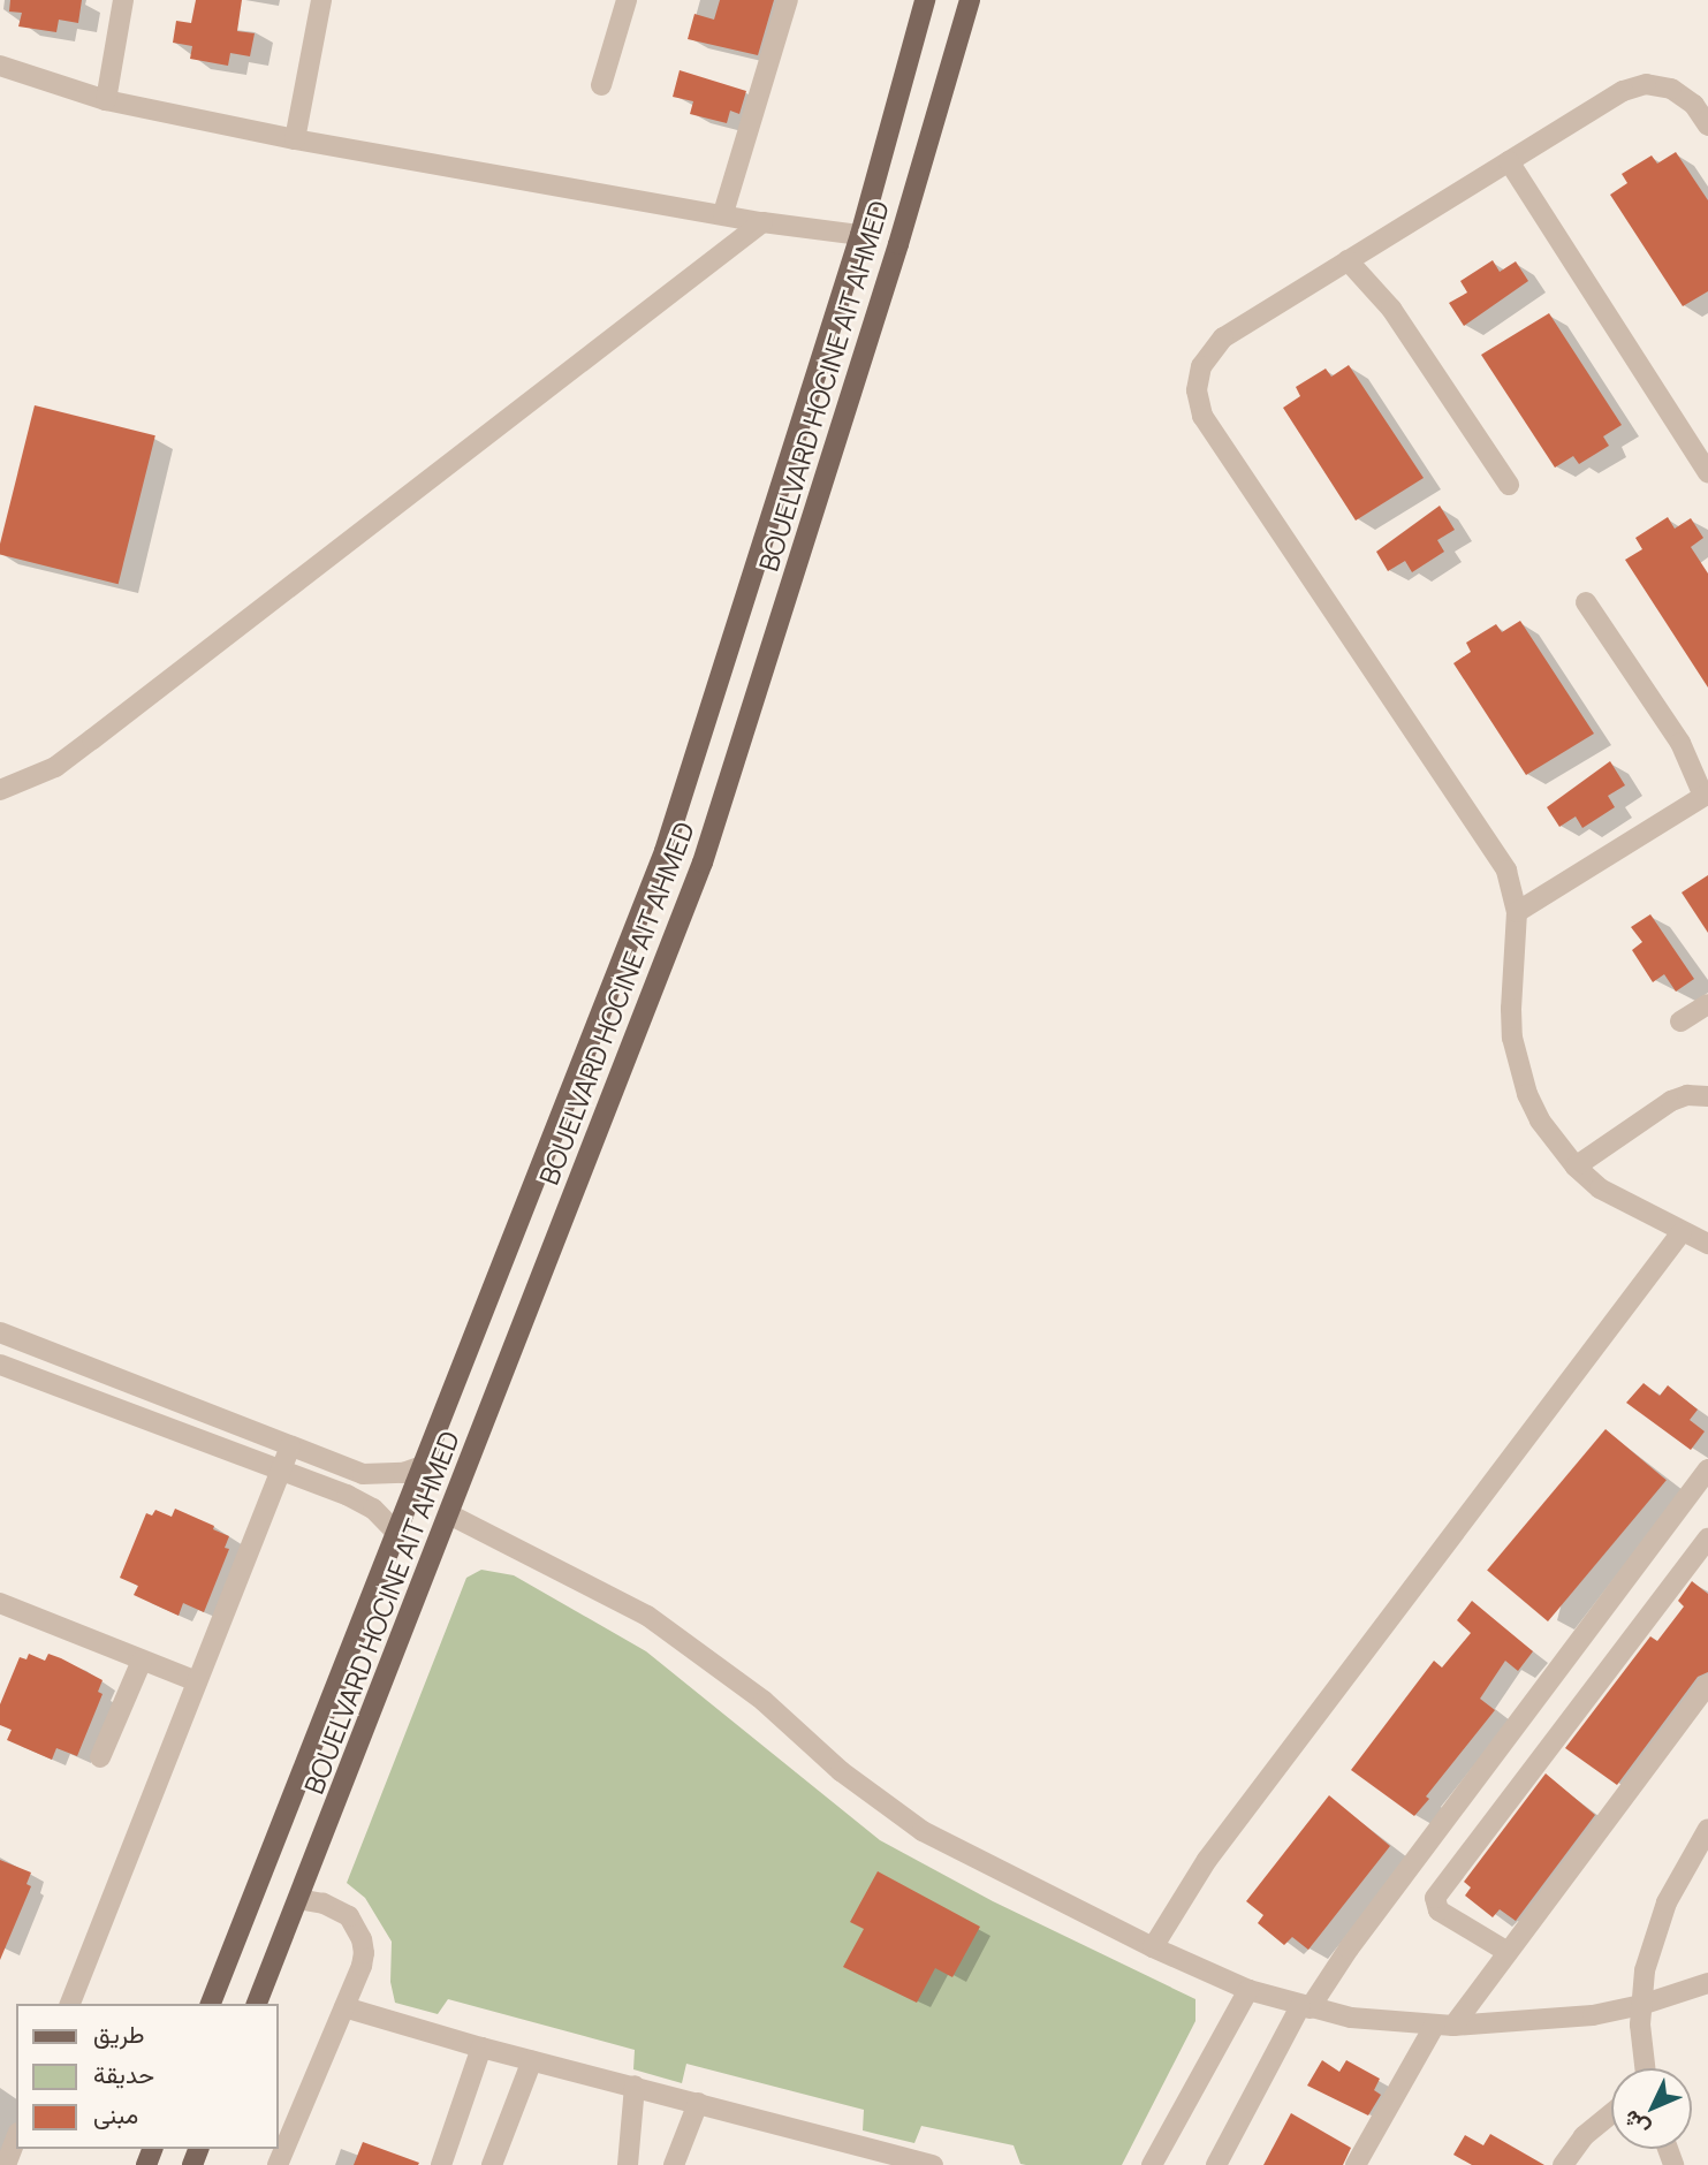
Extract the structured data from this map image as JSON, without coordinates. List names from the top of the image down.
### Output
{
  "streets": {
    "main road": ["BOUELVARD HOCINE AIT AHMED"]
  },
  "legend": ["طريق", "حديقة", "مبنى"],
  "north": "bottom left"
}
